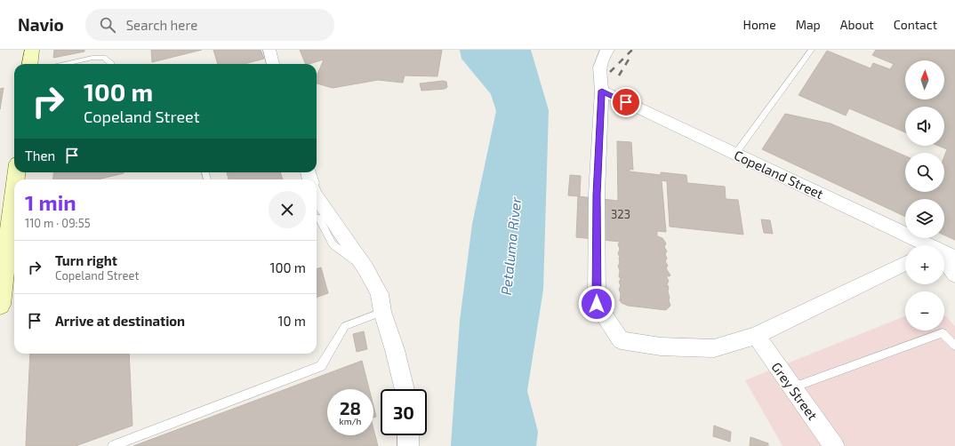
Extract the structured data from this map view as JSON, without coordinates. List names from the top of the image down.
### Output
{
  "streets": {
    "street": ["Copeland Street", "Grey Street"]
  },
  "water": ["Petaluma River"],
  "house_numbers": ["323"],
  "north": "top",
  "page": {
    "header": "Navio",
    "search": "Search here",
    "nav": [
      "Home",
      "Map",
      "About",
      "Contact"
    ],
    "map_buttons": ["+", "−"],
    "turn": ["100 m", "Copeland Street"],
    "then": "Then",
    "heading": ["1 min", "110 m · 09:55"],
    "list": [
      {
        "name": "Turn right",
        "note": "Copeland Street",
        "value": "100 m"
      },
      {
        "name": "Arrive at destination",
        "value": "10 m"
      }
    ],
    "speed": "28 km/h",
    "limit": "30"
  }
}
